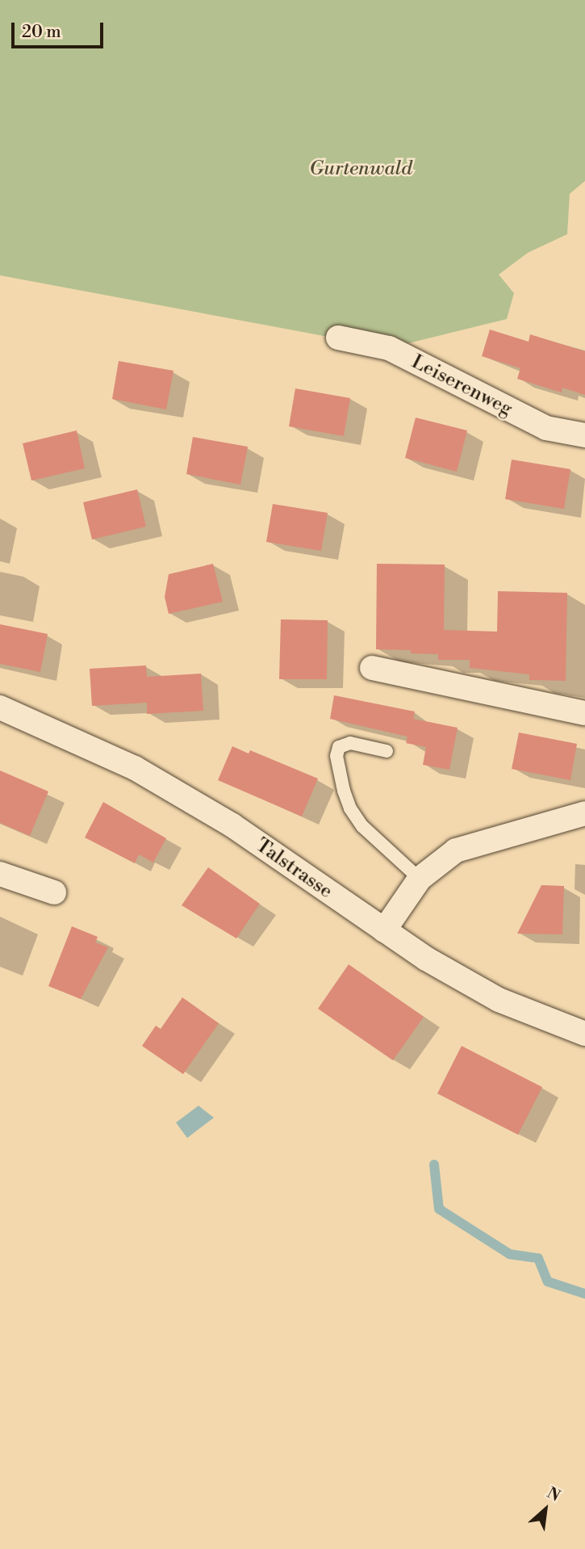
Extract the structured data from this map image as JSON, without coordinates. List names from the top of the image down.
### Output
{
  "streets": {
    "street": ["Leiserenweg", "Talstrasse"]
  },
  "parks": ["Gurtenwald"],
  "scale_bar": "20 m",
  "north": "top right"
}
